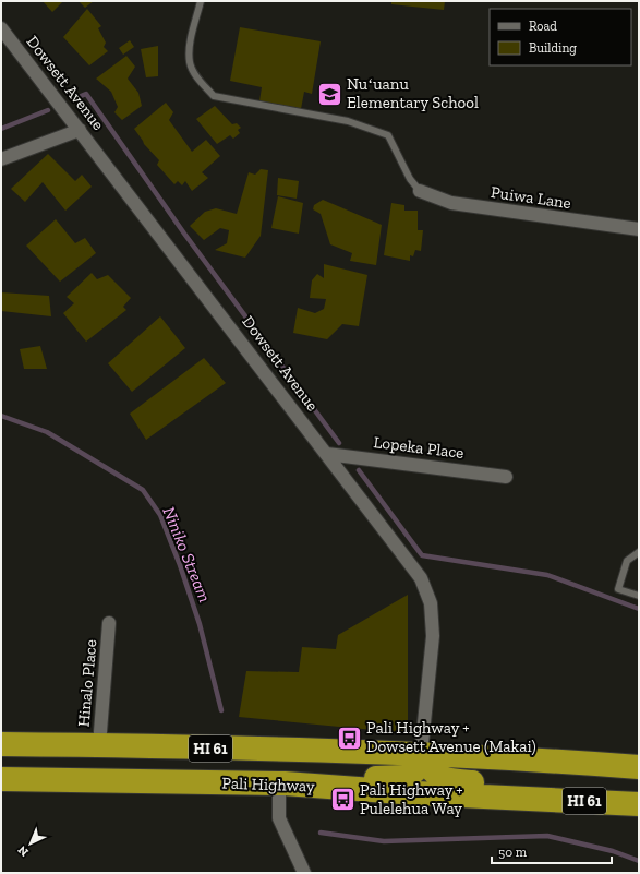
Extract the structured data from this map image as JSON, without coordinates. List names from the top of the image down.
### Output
{
  "streets": {
    "highway": ["HI 61", "Pali Highway"],
    "street": [
      "Dowsett Avenue",
      "Puiwa Lane",
      "Lopeka Place",
      "Hinalo Place"
    ]
  },
  "crossings": [
    ["Dowsett Avenue", "Lopeka Place"],
    ["Dowsett Avenue", "Pali Highway"],
    ["Hinalo Place", "Pali Highway"]
  ],
  "water": ["Niniko Stream"],
  "places": {
    "school or university": ["Nuʻuanu Elementary School"],
    "bus stop": ["Pali Highway + Dowsett Avenue (Makai)", "Pali Highway + Pulelehua Way"]
  },
  "legend": ["Road", "Building"],
  "scale_bar": "50 m",
  "north": "bottom left"
}
